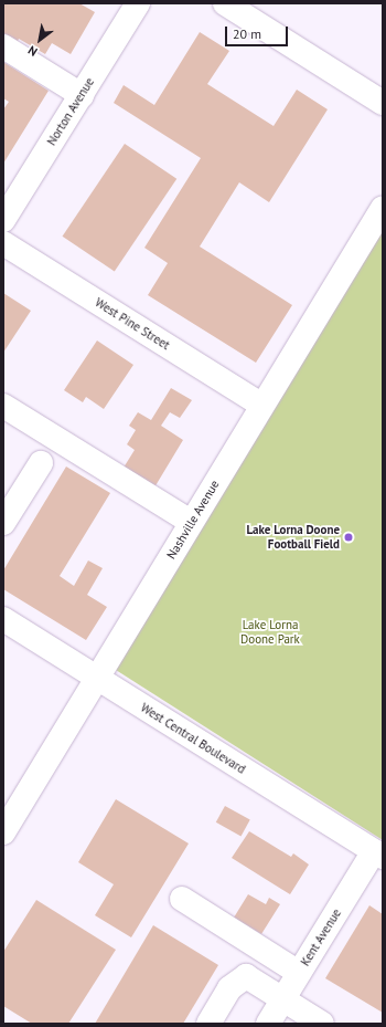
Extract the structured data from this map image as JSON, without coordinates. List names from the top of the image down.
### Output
{
  "streets": {
    "street": [
      "Norton Avenue",
      "West Pine Street",
      "Nashville Avenue",
      "West Central Boulevard",
      "Kent Avenue"
    ]
  },
  "crossings": [
    ["West Pine Street", "Nashville Avenue"],
    ["Nashville Avenue", "West Central Boulevard"],
    ["West Central Boulevard", "Kent Avenue"]
  ],
  "parks": ["Lake Lorna Doone Park"],
  "places": ["Lake Lorna Doone Football Field"],
  "scale_bar": "20 m",
  "north": "bottom left"
}
